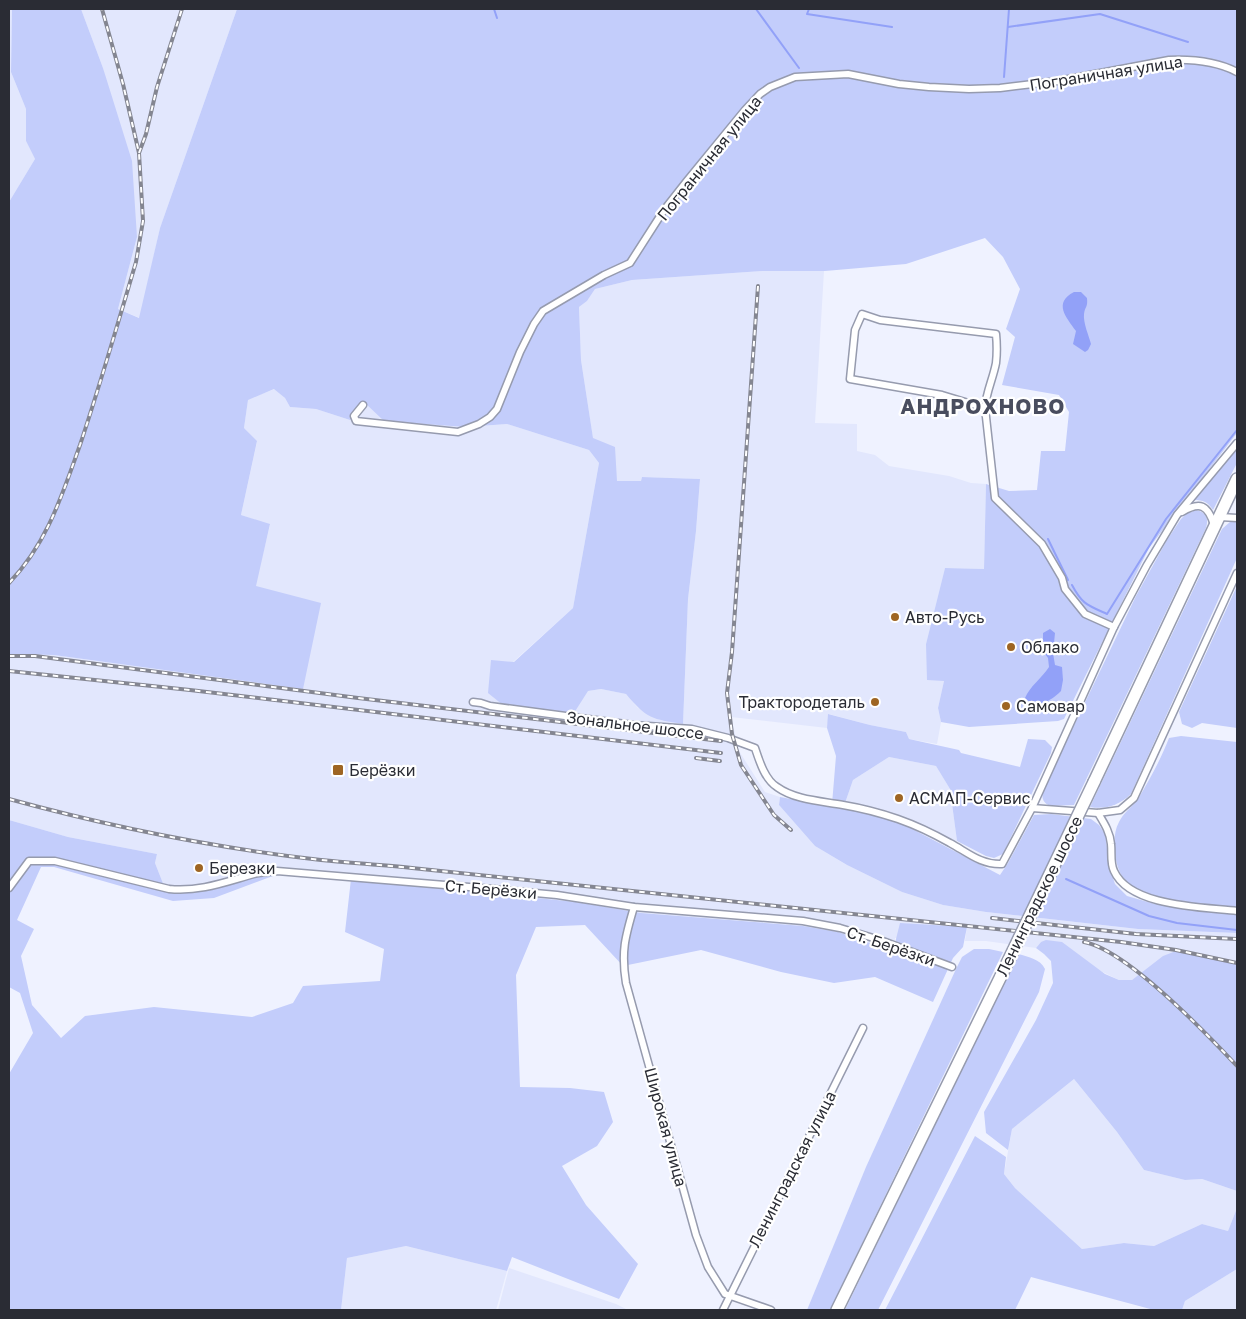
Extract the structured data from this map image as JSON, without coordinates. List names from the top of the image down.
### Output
{
  "streets": {
    "highway": ["Ленинградское шоссе"],
    "street": [
      "Пограничная улица",
      "Зональное шоссе",
      "Ст. Берёзки",
      "Широкая улица",
      "Ленинградская улица"
    ]
  },
  "crossings": [
    ["Ст. Берёзки", "Широкая улица"],
    ["Широкая улица", "Ленинградская улица"]
  ],
  "districts": ["АНДРОХНОВО"],
  "places": {
    "other": [
      "Авто-Русь",
      "Облако",
      "Трактородеталь",
      "Самовар",
      "АСМАП-Сервис",
      "Березки"
    ],
    "transit": ["Берёзки"]
  }
}
